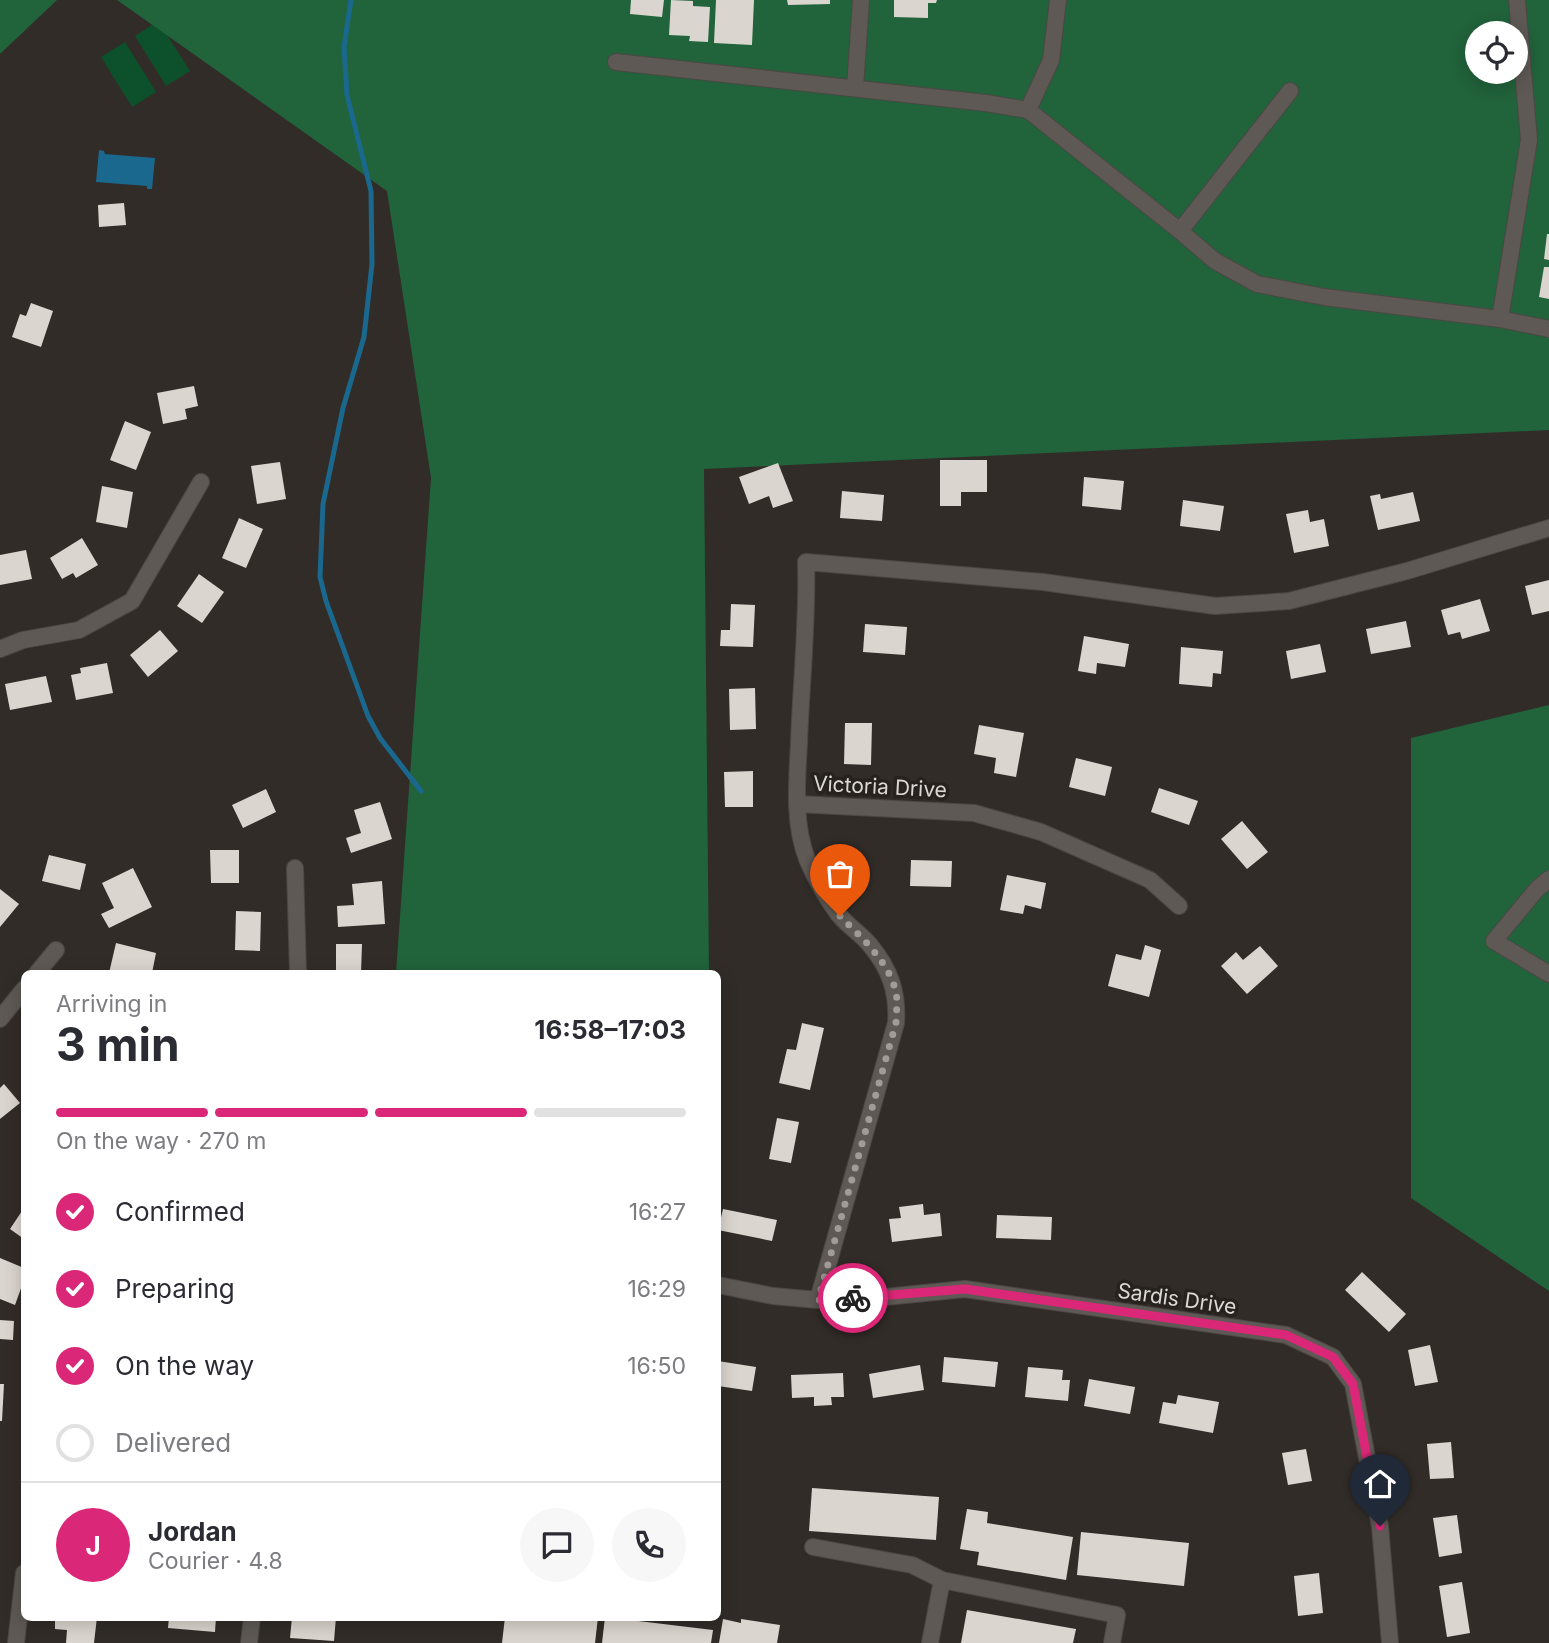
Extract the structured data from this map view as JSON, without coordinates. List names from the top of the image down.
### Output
{
  "streets": {
    "street": ["Victoria Drive", "Sardis Drive"]
  },
  "crossings": [
    ["Victoria Drive", "Sardis Drive"]
  ],
  "page": {
    "heading": ["3 min", "Arriving in", "16:58–17:03"],
    "panel": ["Jordan", "Courier · 4.8"],
    "bar": "On the way · 270 m",
    "list": [
      ["Confirmed", "16:27"],
      ["Preparing", "16:29"],
      ["On the way", "16:50"],
      "Delivered"
    ],
    "round": "J"
  }
}
